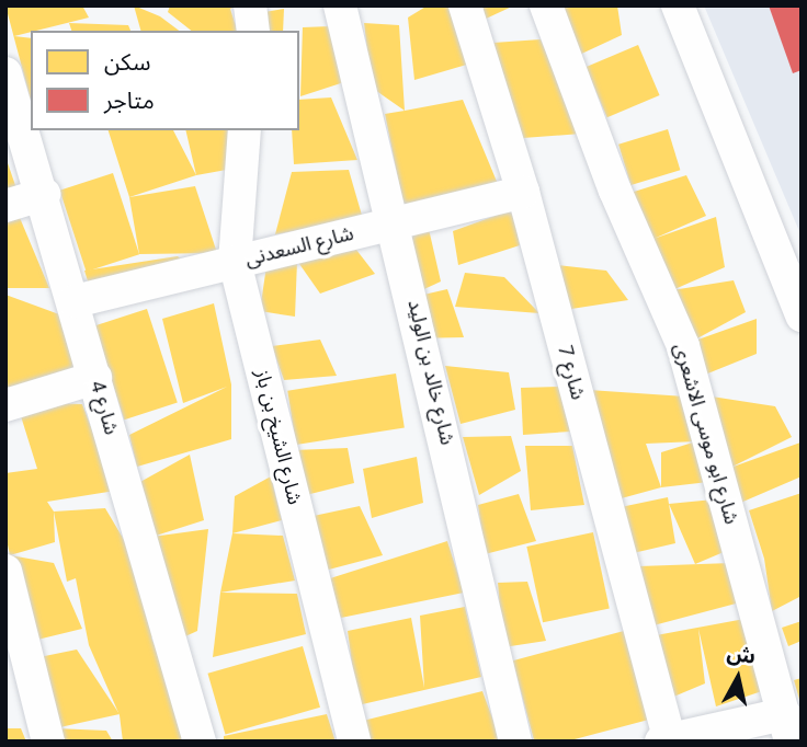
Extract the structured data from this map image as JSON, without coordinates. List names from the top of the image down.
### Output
{
  "streets": {
    "street": [
      "شارع السعدنى",
      "شارع خالد بن الوليد",
      "شارع 7",
      "شارع 4",
      "شارع ابو موسى الاشعرى",
      "شارع الشيخ بن باز"
    ]
  },
  "crossings": [
    ["شارع السعدنى", "شارع خالد بن الوليد"],
    ["شارع السعدنى", "شارع 7"],
    ["شارع السعدنى", "شارع 4"],
    ["شارع السعدنى", "شارع الشيخ بن باز"]
  ],
  "legend": ["سكن", "متاجر"],
  "north": "top"
}
